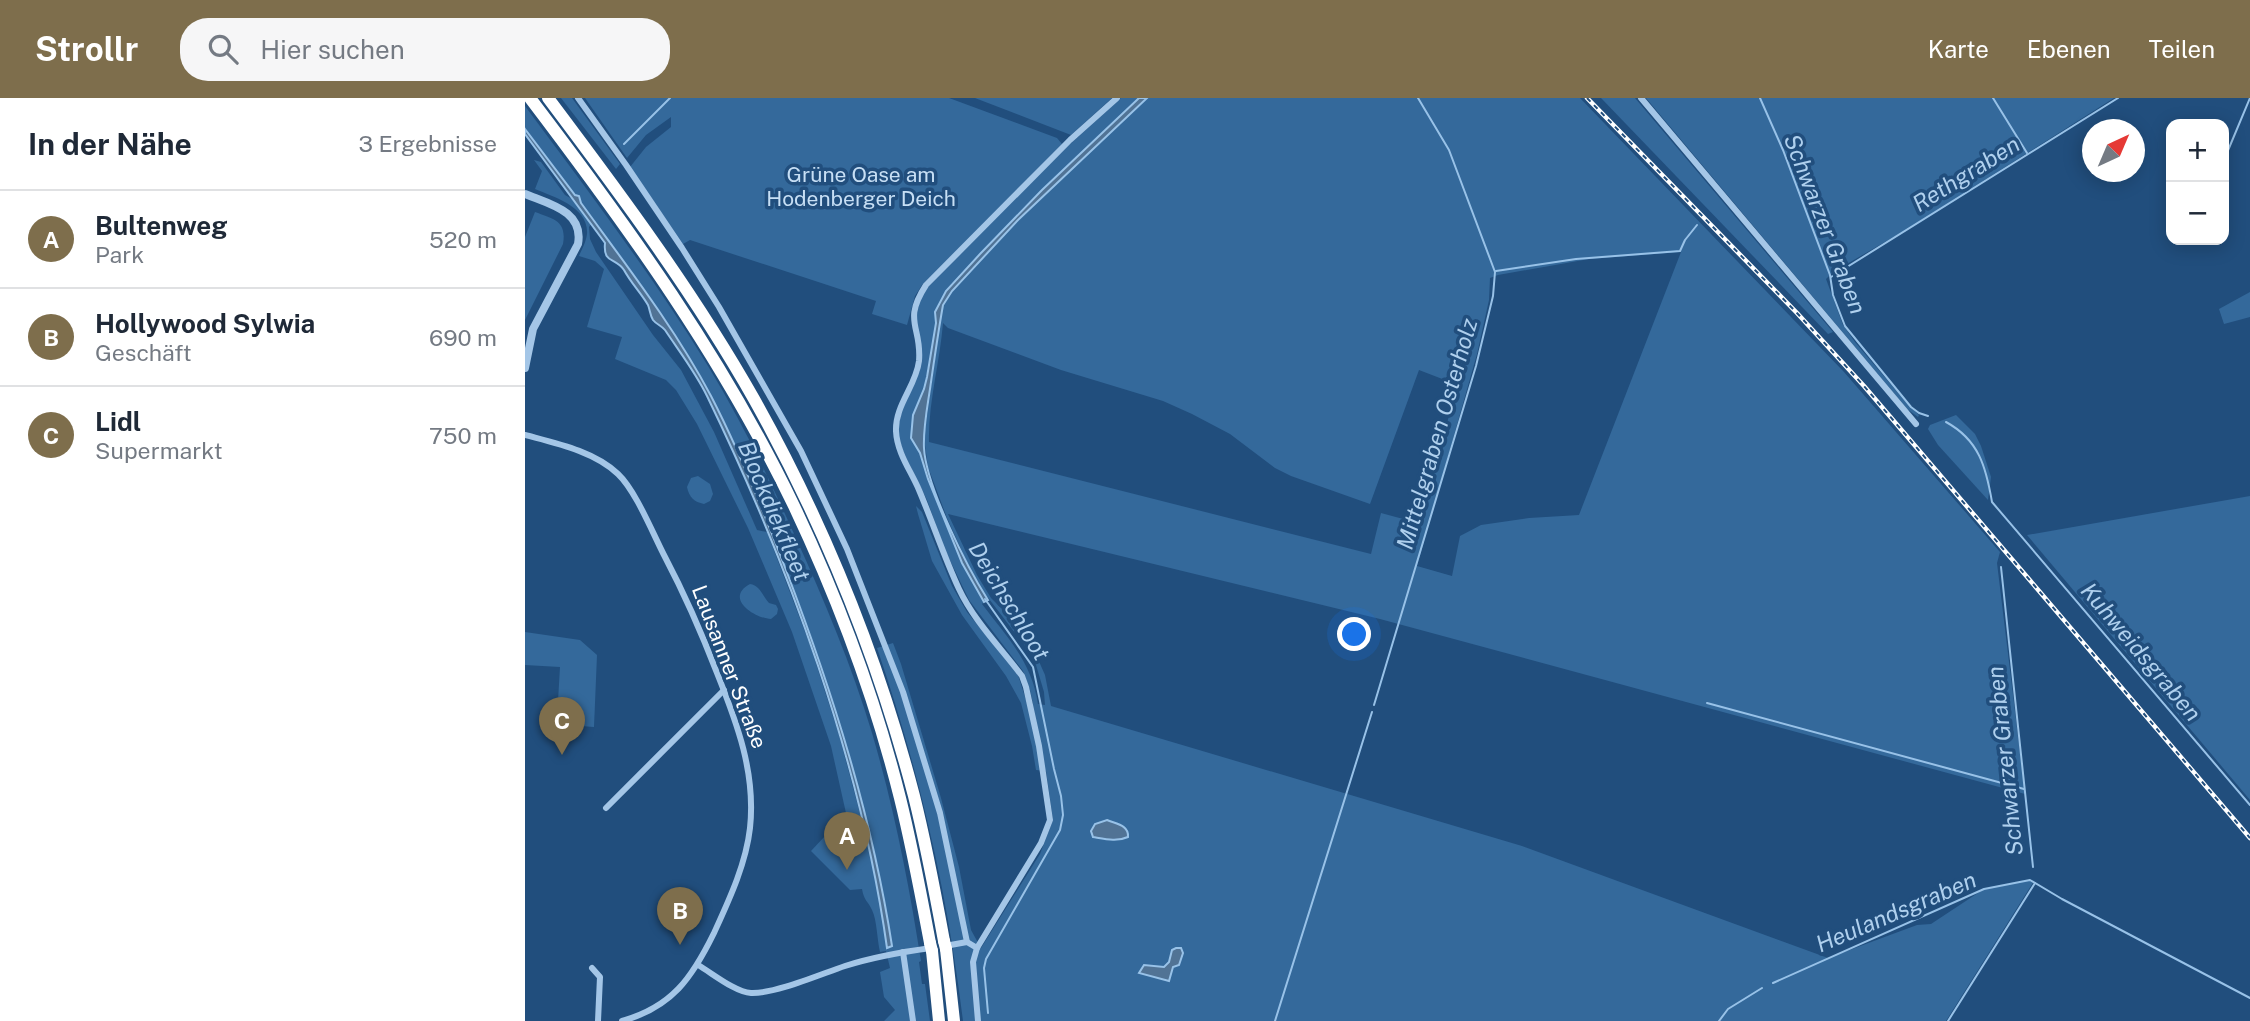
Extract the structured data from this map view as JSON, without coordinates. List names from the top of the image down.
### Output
{
  "streets": {
    "street": ["Lausanner Straße"]
  },
  "water": [
    "Rethgraben",
    "Schwarzer Graben",
    "Mittelgraben Osterholz",
    "Blockdiekfleet",
    "Deichschloot",
    "Kuhweidsgraben",
    "Heulandsgraben"
  ],
  "parks": ["Grüne Oase am Hodenberger Deich"],
  "north": "top right",
  "page": {
    "header": "Strollr",
    "search": "Hier suchen",
    "nav": ["Karte", "Ebenen", "Teilen"],
    "heading": ["In der Nähe", "3 Ergebnisse"],
    "map_buttons": ["+", "−"],
    "list": [
      {
        "mark": "A",
        "name": "Bultenweg",
        "note": "Park",
        "value": "520 m"
      },
      {
        "mark": "B",
        "name": "Hollywood Sylwia",
        "note": "Geschäft",
        "value": "690 m"
      },
      {
        "mark": "C",
        "name": "Lidl",
        "note": "Supermarkt",
        "value": "750 m"
      }
    ],
    "pins": ["C", "A", "B"]
  }
}
